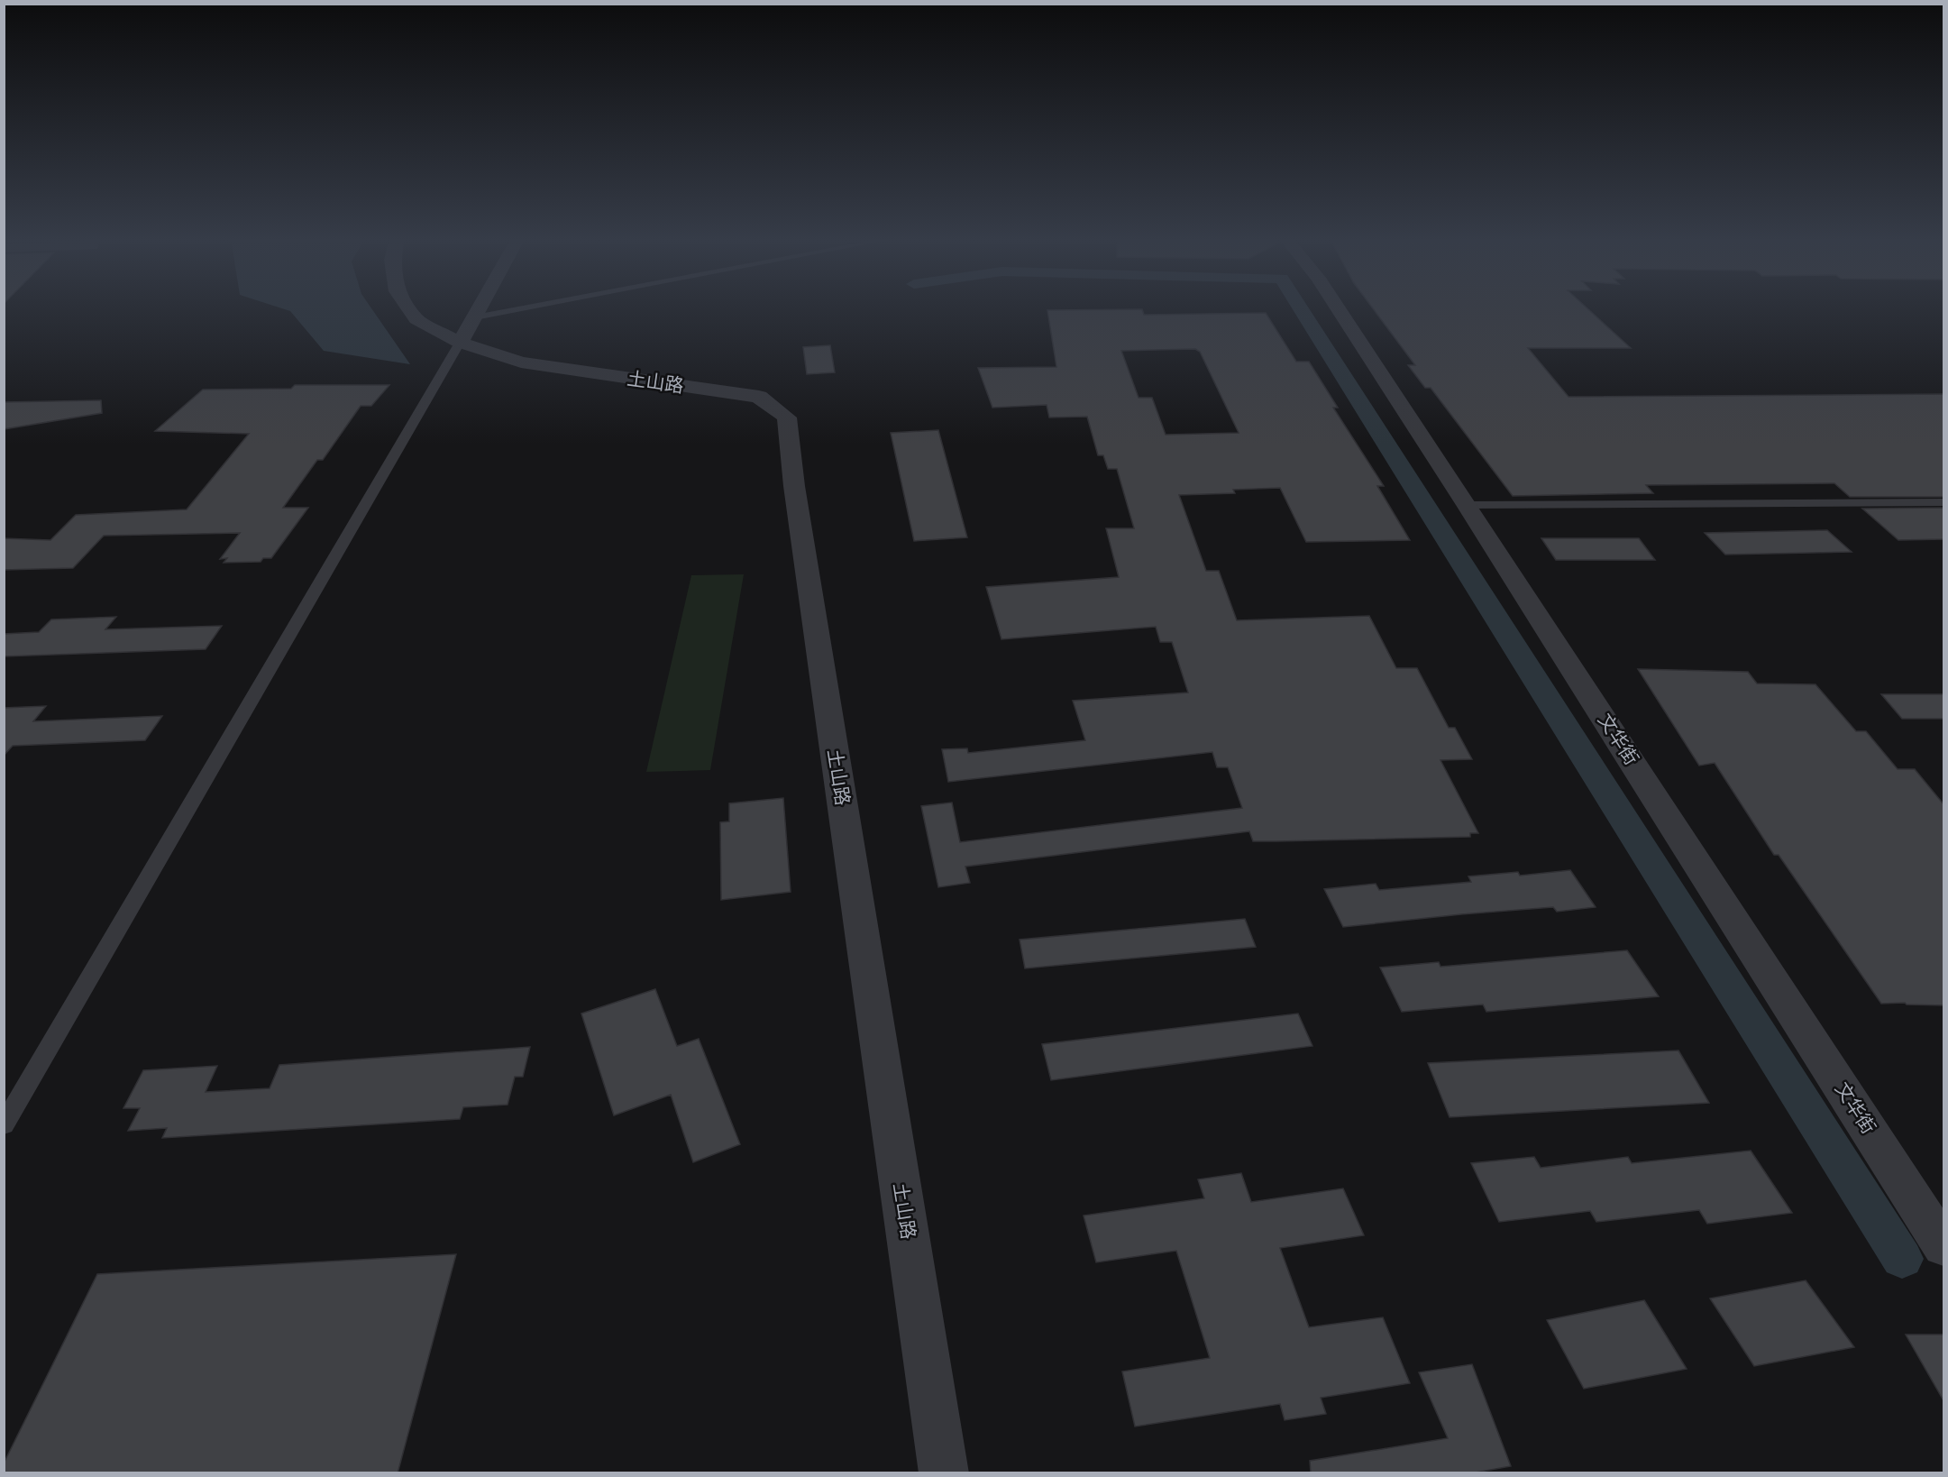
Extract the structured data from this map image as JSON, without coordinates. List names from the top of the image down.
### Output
{
  "streets": {
    "street": ["土山路", "文华街"]
  }
}
